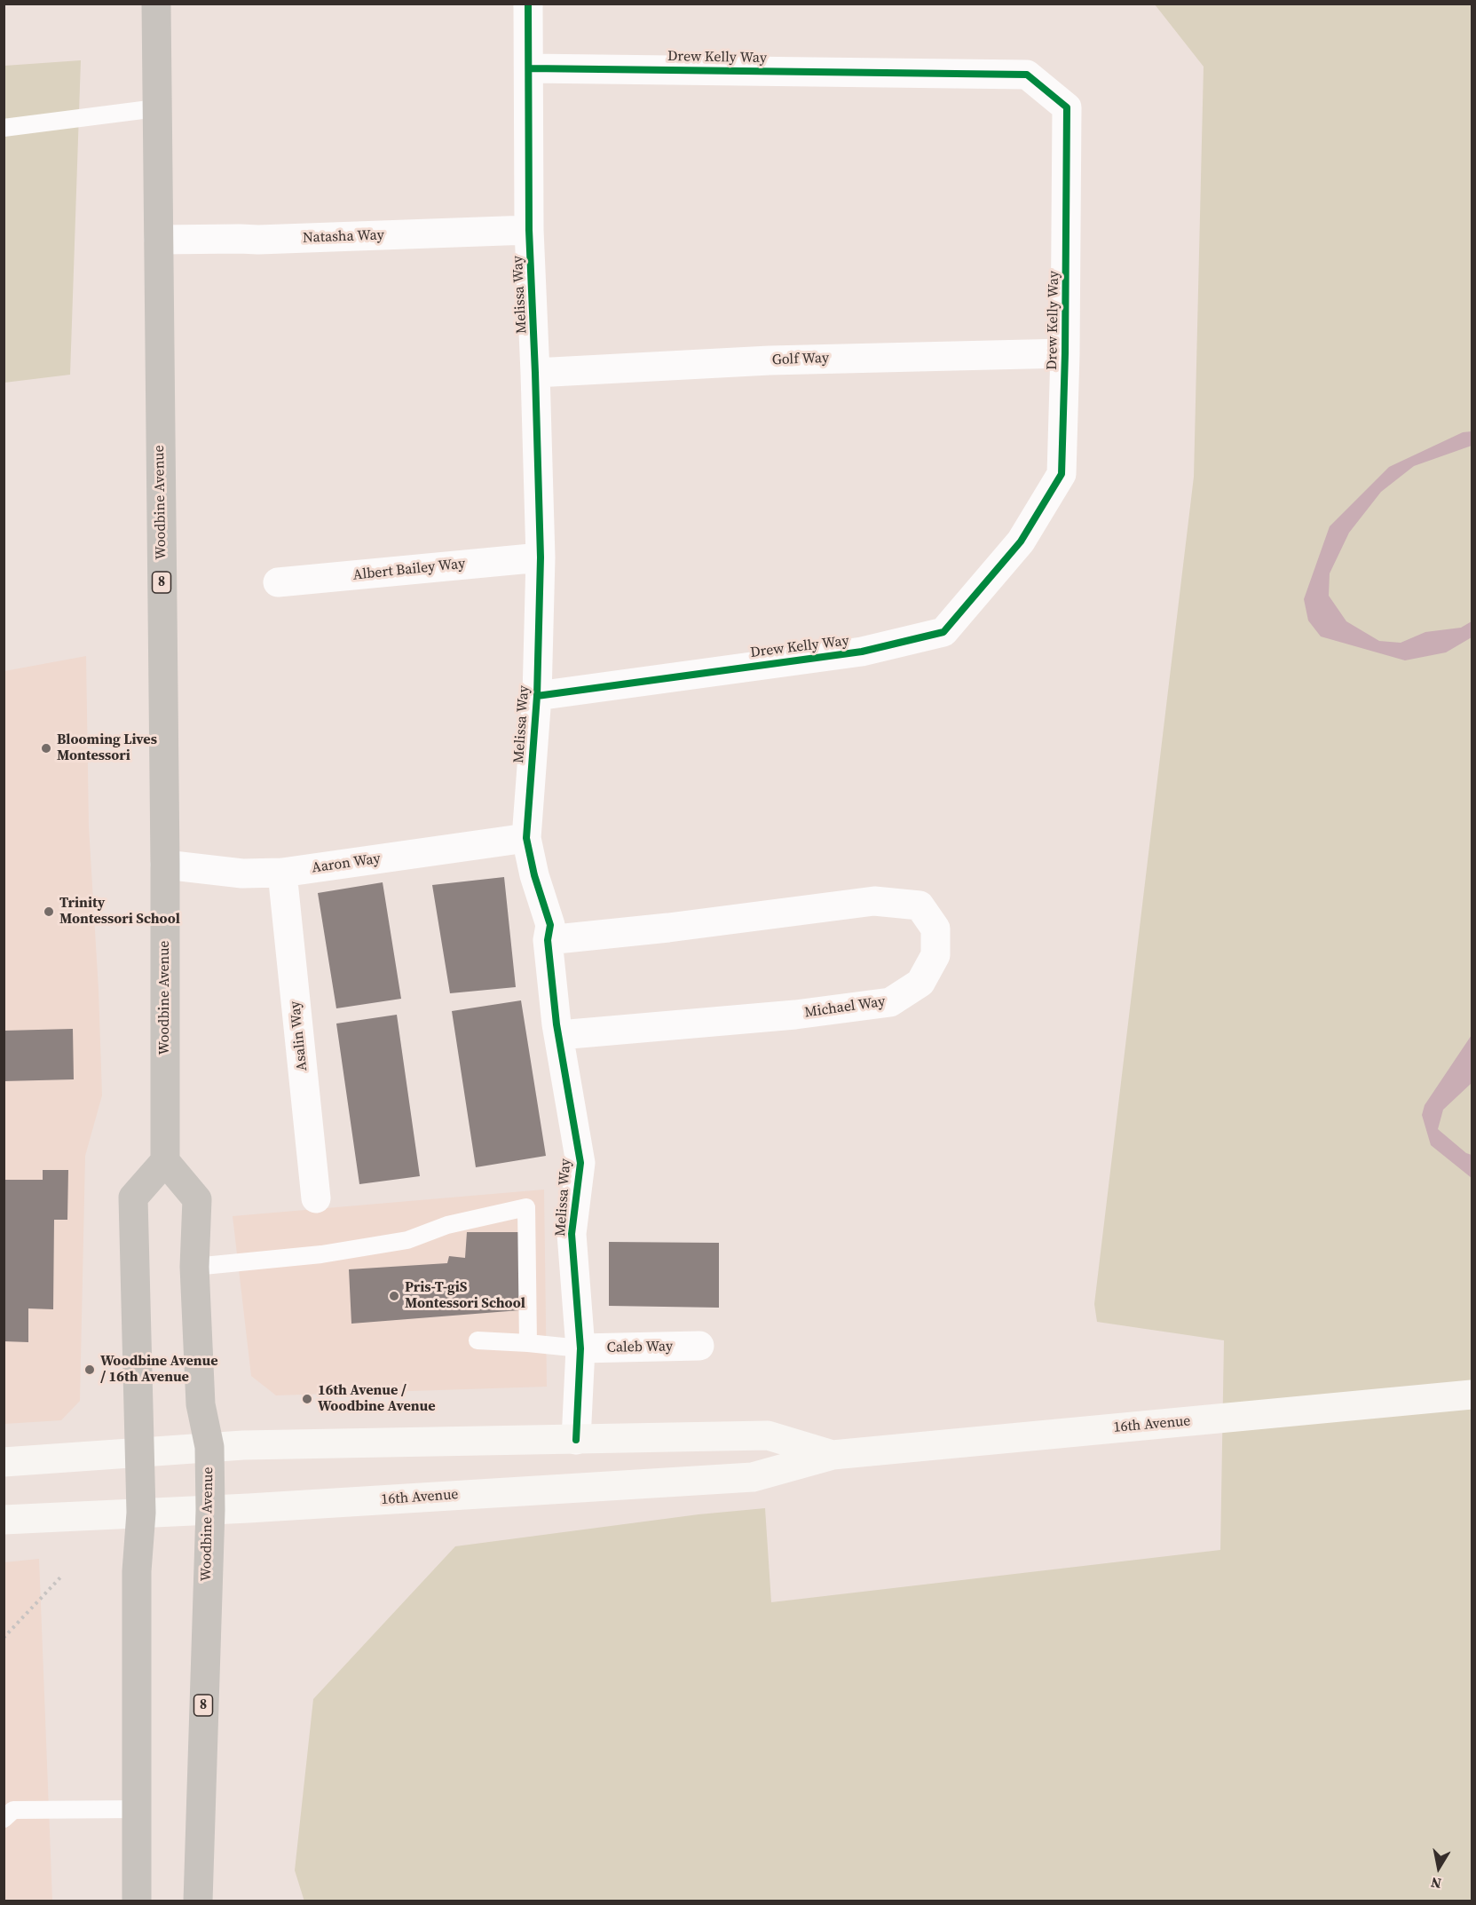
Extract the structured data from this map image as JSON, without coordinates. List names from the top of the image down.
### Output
{
  "streets": {
    "main road": ["Woodbine Avenue", "8", "16th Avenue"],
    "street": [
      "Drew Kelly Way",
      "Natasha Way",
      "Melissa Way",
      "Golf Way",
      "Albert Bailey Way",
      "Aaron Way",
      "Michael Way",
      "Asalin Way",
      "Caleb Way"
    ]
  },
  "crossings": [
    ["Drew Kelly Way", "Melissa Way"],
    ["Drew Kelly Way", "Golf Way"],
    ["Natasha Way", "Melissa Way"],
    ["Natasha Way", "Woodbine Avenue"],
    ["Melissa Way", "Golf Way"],
    ["Melissa Way", "Albert Bailey Way"],
    ["Melissa Way", "Aaron Way"],
    ["Melissa Way", "Michael Way"],
    ["Melissa Way", "Caleb Way"],
    ["Melissa Way", "16th Avenue"],
    ["Woodbine Avenue", "Aaron Way"],
    ["Woodbine Avenue", "16th Avenue"],
    ["Aaron Way", "Asalin Way"]
  ],
  "places": [
    "Blooming Lives Montessori",
    "Trinity Montessori School",
    "Pris-T-giS Montessori School",
    "Woodbine Avenue / 16th Avenue",
    "16th Avenue / Woodbine Avenue"
  ],
  "north": "bottom"
}
